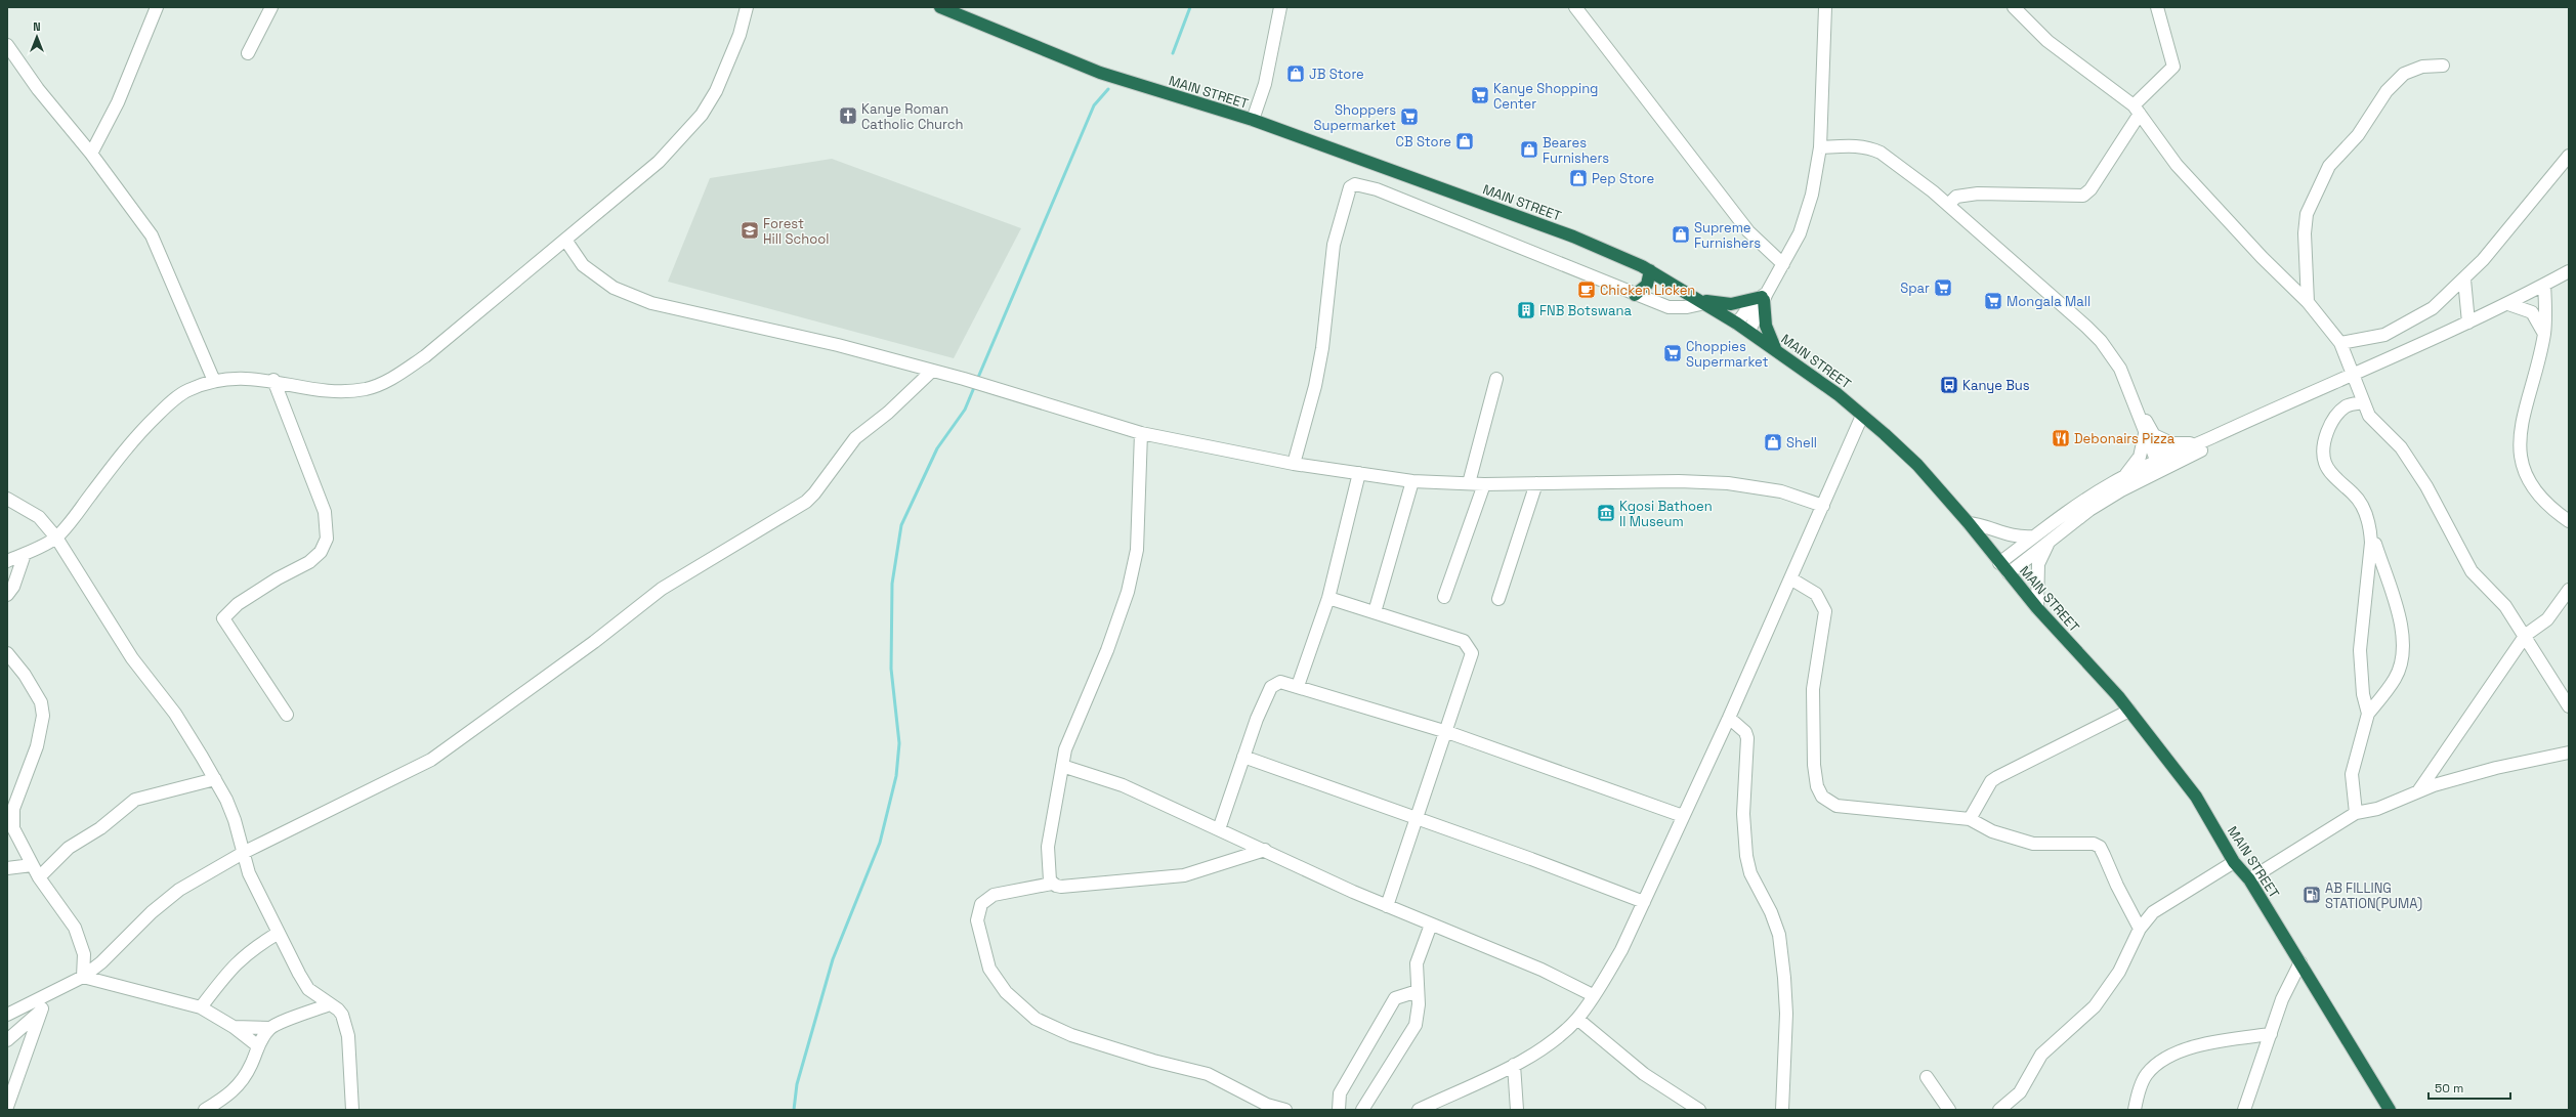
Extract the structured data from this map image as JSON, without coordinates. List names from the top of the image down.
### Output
{
  "streets": {
    "highway": ["MAIN STREET"]
  },
  "places": {
    "shop": [
      "JB Store",
      "CB Store",
      "Beares Furnishers",
      "Pep Store",
      "Supreme Furnishers",
      "Shell"
    ],
    "supermarket": [
      "Kanye Shopping Center",
      "Shoppers Supermarket",
      "Spar",
      "Mongala Mall",
      "Choppies Supermarket"
    ],
    "church": ["Kanye Roman Catholic Church"],
    "school or university": ["Forest Hill School"],
    "cafe": ["Chicken Licken"],
    "building": ["FNB Botswana"],
    "bus stop": ["Kanye Bus"],
    "restaurant": ["Debonairs Pizza"],
    "museum": ["Kgosi Bathoen II Museum"],
    "fuel station": ["AB FILLING STATION(PUMA)"]
  },
  "scale_bar": "50 m",
  "north": "top"
}
